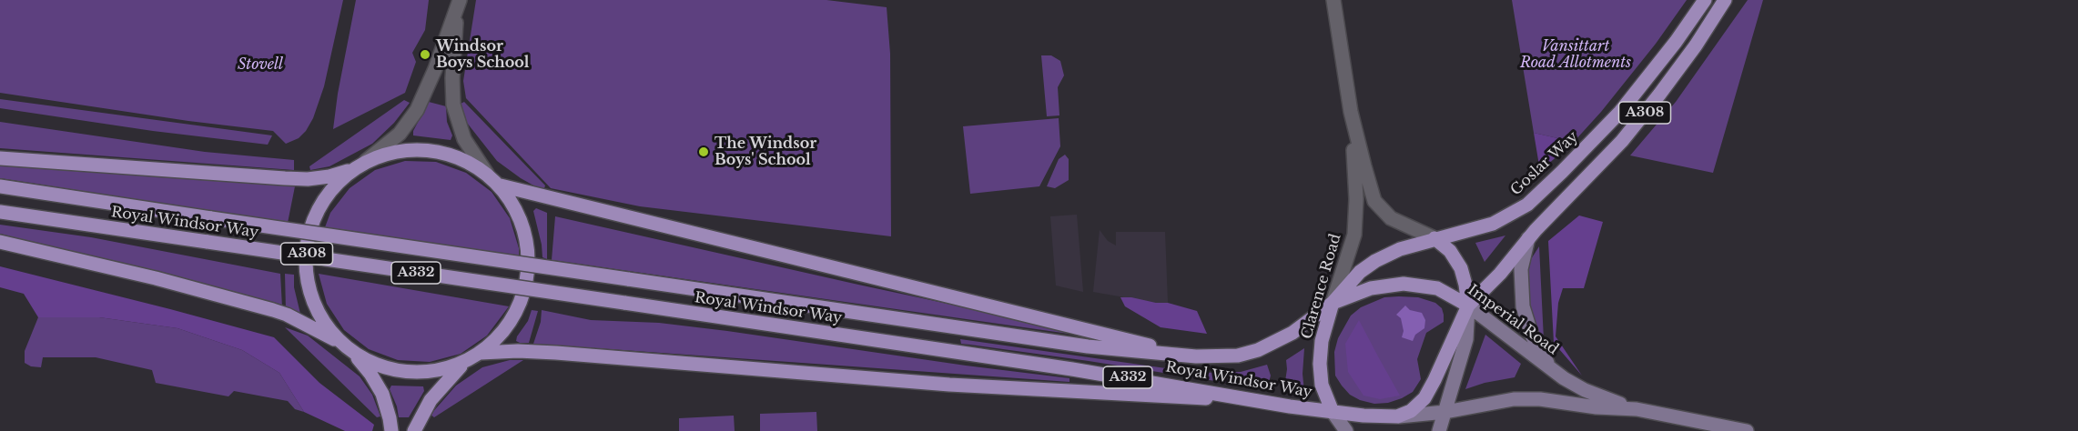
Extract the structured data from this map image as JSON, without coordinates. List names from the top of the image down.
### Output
{
  "streets": {
    "main road": [
      "A308",
      "Goslar Way",
      "Royal Windsor Way",
      "A332",
      "Clarence Road",
      "Imperial Road"
    ]
  },
  "crossings": [
    ["A308", "Goslar Way"],
    ["A308", "Royal Windsor Way"],
    ["A308", "Clarence Road"],
    ["A308", "Imperial Road"],
    ["Goslar Way", "Royal Windsor Way"],
    ["Goslar Way", "Clarence Road"],
    ["Goslar Way", "Imperial Road"],
    ["Royal Windsor Way", "Clarence Road"],
    ["Royal Windsor Way", "Imperial Road"],
    ["Clarence Road", "Imperial Road"]
  ],
  "parks": ["Vansittart Road Allotments", "Stovell"],
  "places": ["Windsor Boys School", "The Windsor Boys' School"]
}
